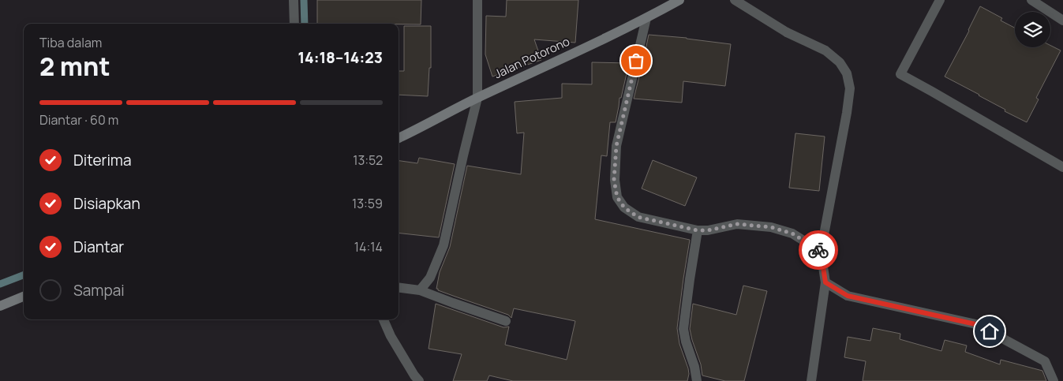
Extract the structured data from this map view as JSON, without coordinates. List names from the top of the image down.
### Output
{
  "streets": {
    "street": ["Jalan Potorono"]
  },
  "page": {
    "heading": ["2 mnt", "Tiba dalam", "14:18–14:23"],
    "bar": "Diantar · 60 m",
    "list": [
      ["Diterima", "13:52"],
      ["Disiapkan", "13:59"],
      ["Diantar", "14:14"],
      "Sampai"
    ]
  }
}
